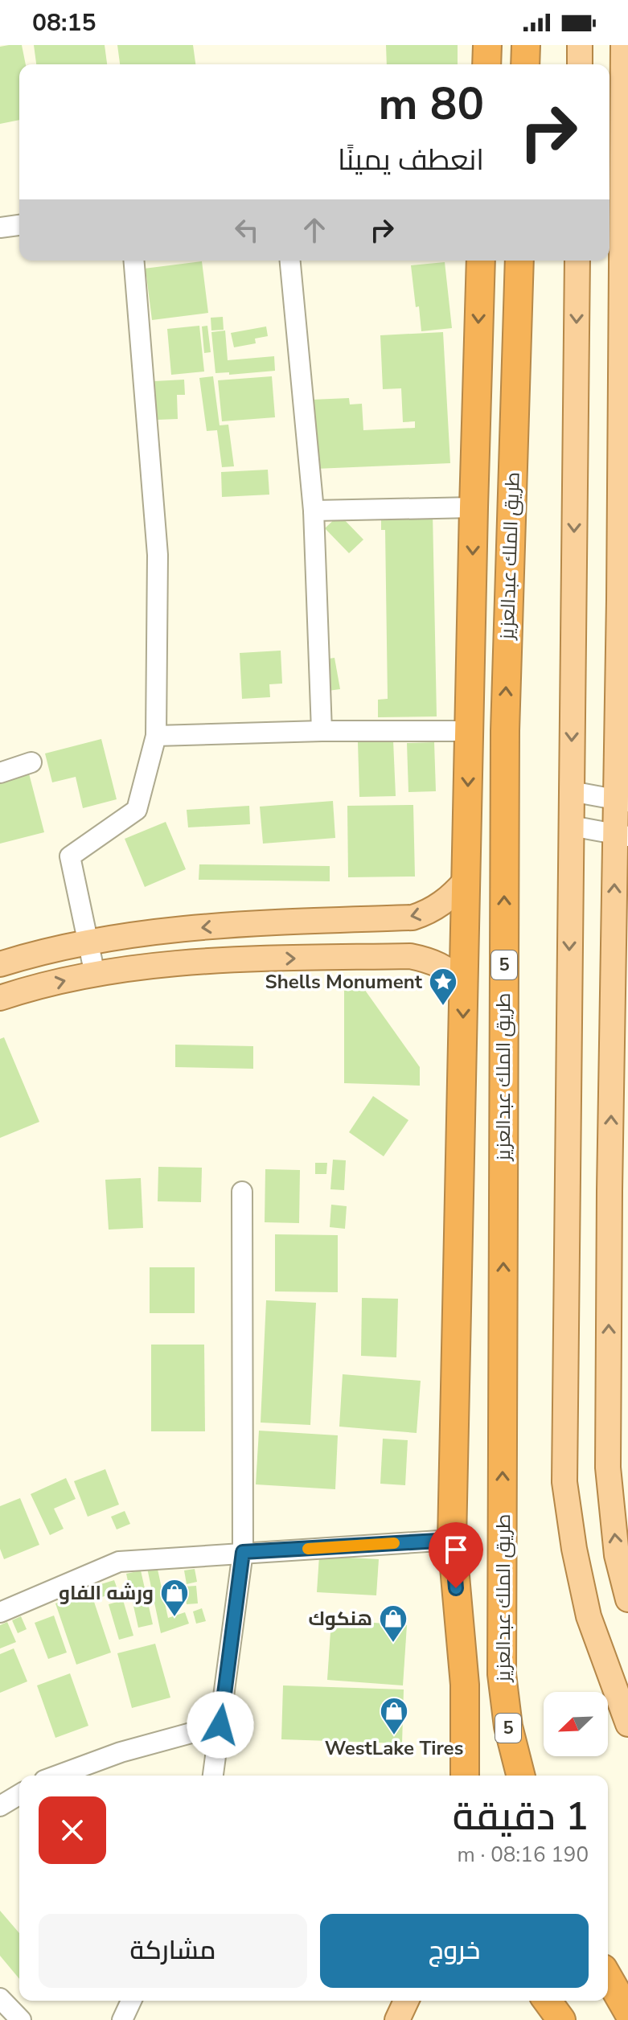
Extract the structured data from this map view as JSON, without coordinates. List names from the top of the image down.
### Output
{
  "streets": {
    "highway": ["طريق الملك عبدالعزيز", "5"]
  },
  "places": {
    "place": ["Shells Monument"],
    "shop": ["ورشه الفاو", "هنكوك", "WestLake Tires"]
  },
  "north": "bottom left",
  "page": {
    "status": "08:15",
    "turn": ["80 m", "انعطف يمينًا"],
    "heading": ["1 دقيقة", "190 m · 08:16"],
    "buttons": ["خروج", "مشاركة"]
  }
}
